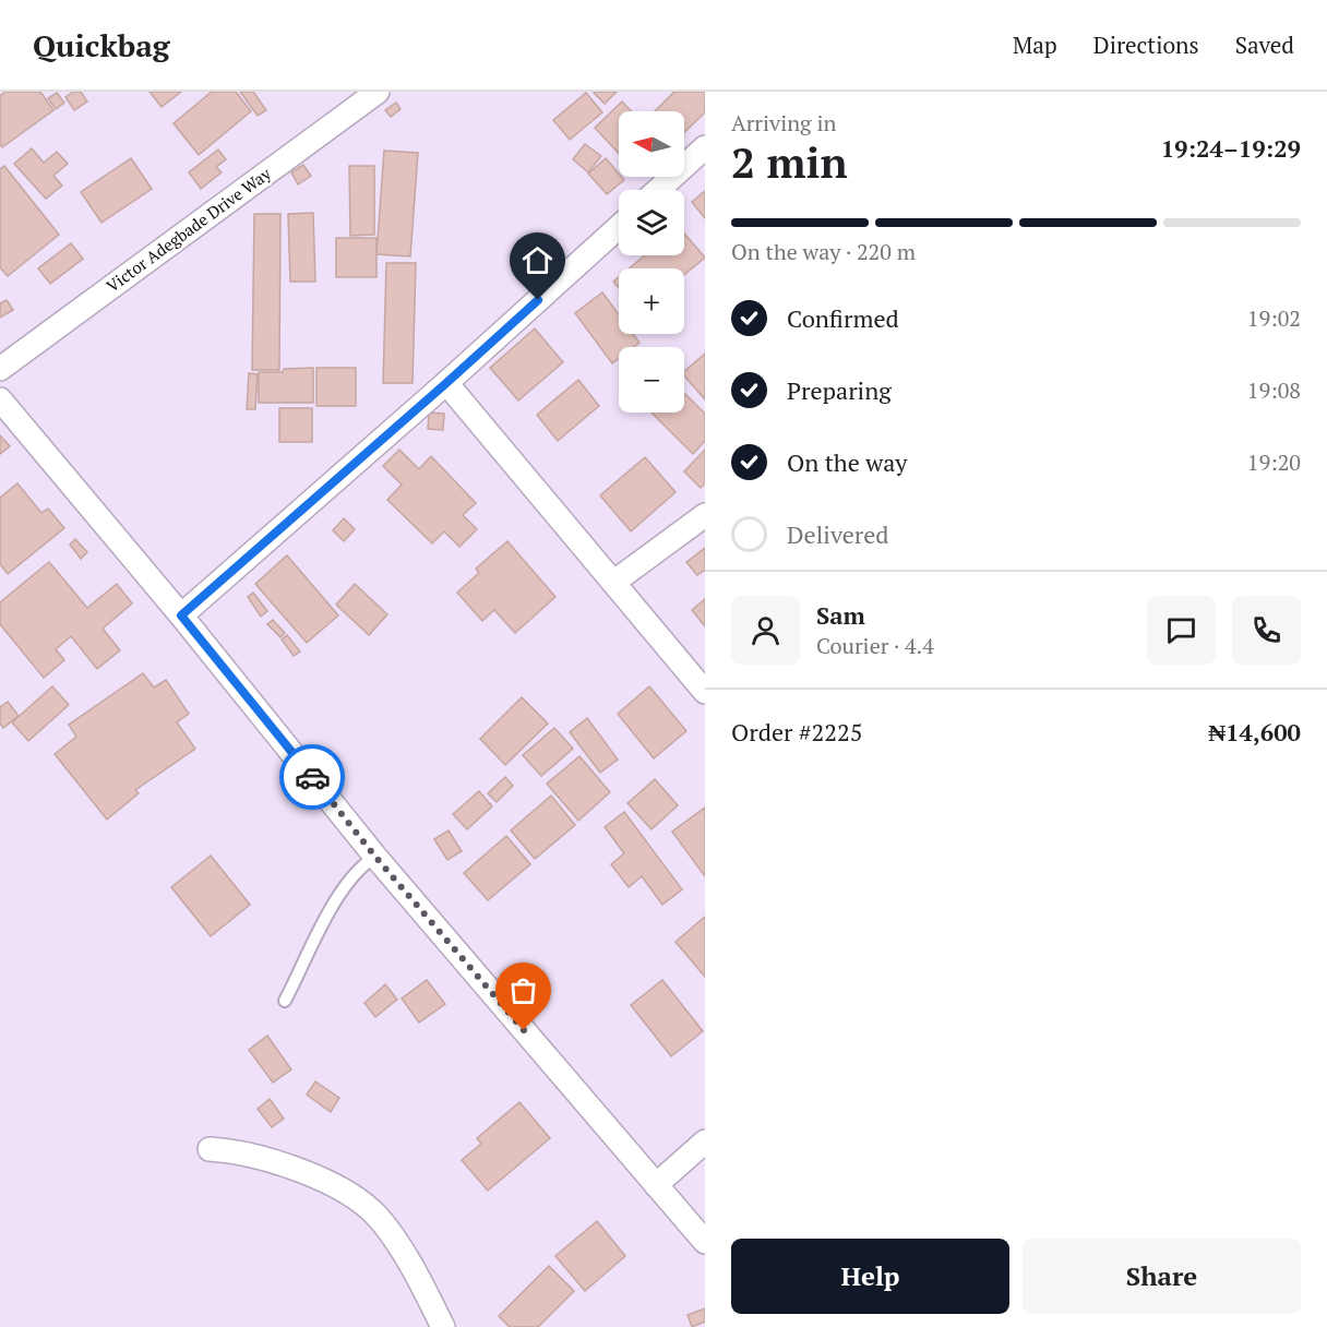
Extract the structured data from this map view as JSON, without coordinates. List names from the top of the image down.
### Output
{
  "streets": {
    "street": ["Victor Adegbade Drive Way"]
  },
  "north": "left",
  "page": {
    "header": "Quickbag",
    "nav": ["Map", "Directions", "Saved"],
    "heading": ["2 min", "Arriving in", "19:24–19:29"],
    "panel": [
      "Sam",
      "Courier · 4.4",
      "Order #2225",
      "₦14,600"
    ],
    "map_buttons": ["+", "−"],
    "bar": "On the way · 220 m",
    "list": [
      ["Confirmed", "19:02"],
      ["Preparing", "19:08"],
      ["On the way", "19:20"],
      "Delivered"
    ],
    "buttons": ["Help", "Share"]
  }
}
